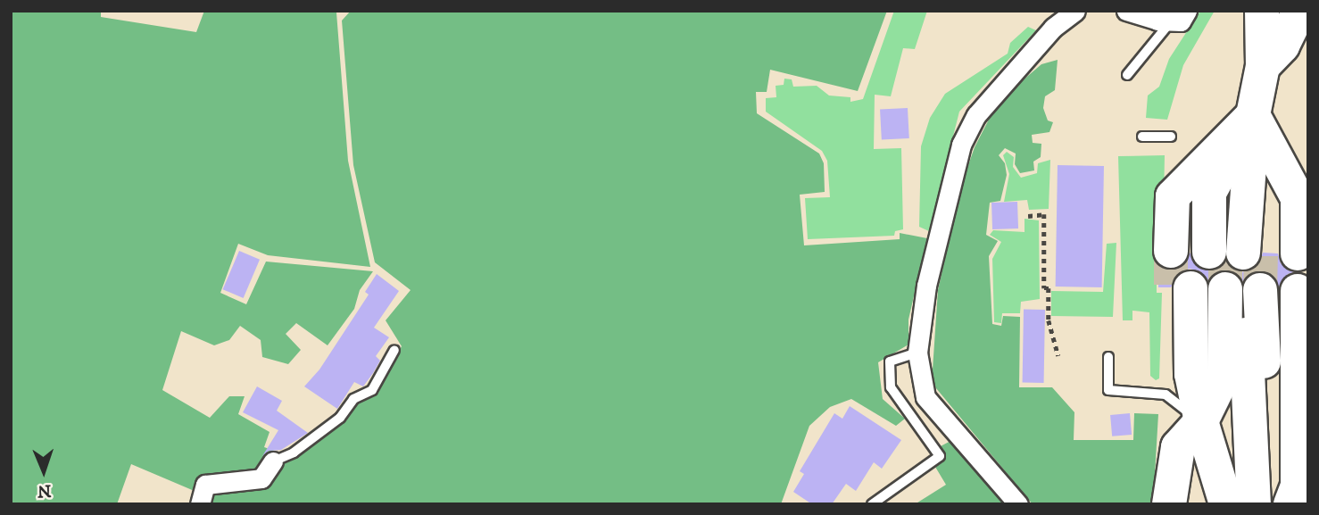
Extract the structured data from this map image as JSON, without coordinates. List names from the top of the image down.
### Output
{
  "north": "bottom"
}
